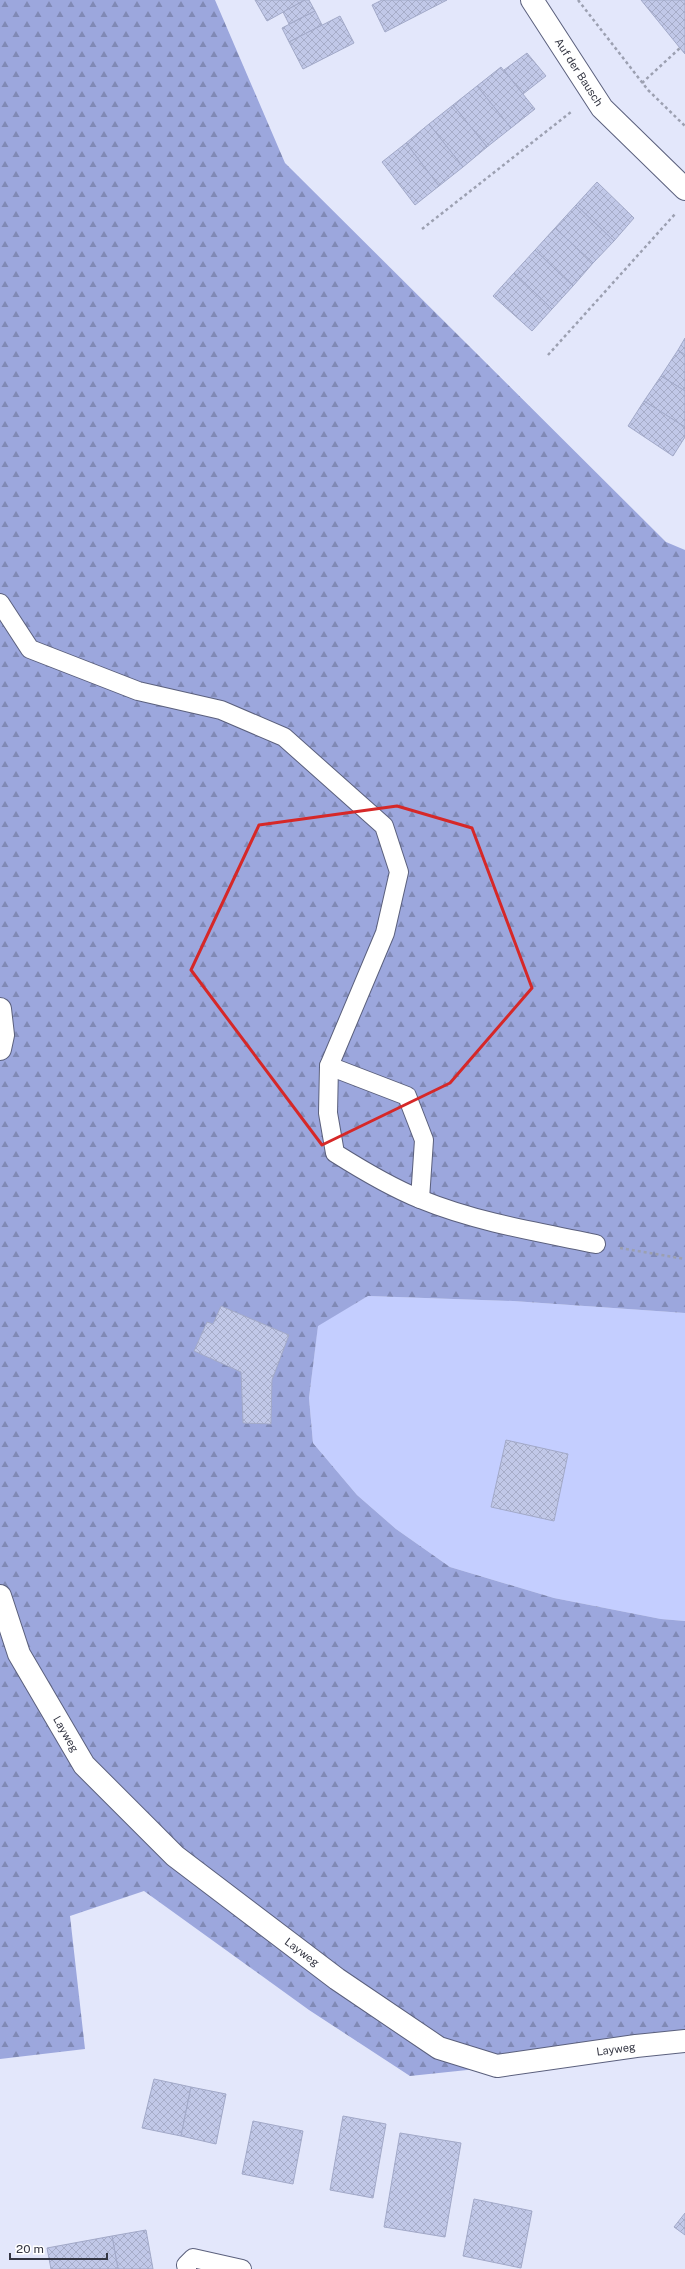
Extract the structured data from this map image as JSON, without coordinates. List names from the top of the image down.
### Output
{
  "streets": {
    "street": ["Auf der Bausch", "Layweg"]
  },
  "scale_bar": "20 m"
}
